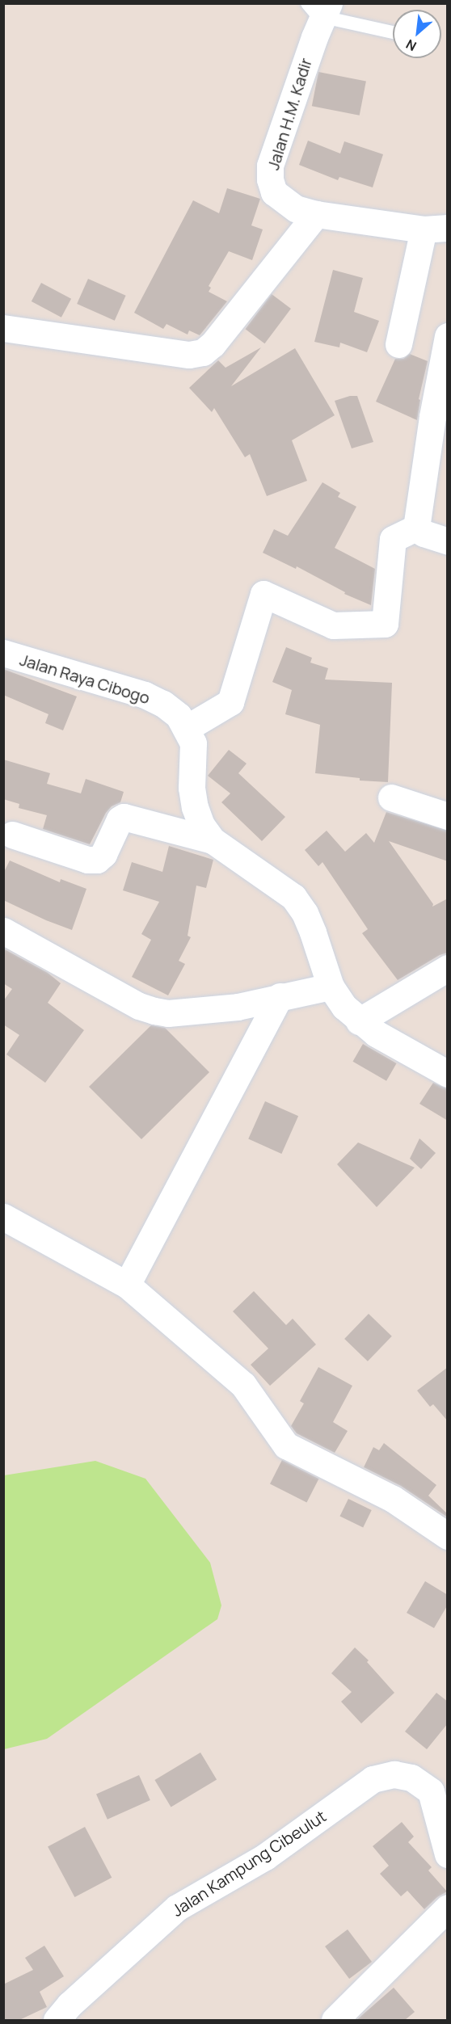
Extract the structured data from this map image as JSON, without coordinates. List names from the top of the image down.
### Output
{
  "streets": {
    "street": ["Jalan H.M. Kadir", "Jalan Raya Cibogo", "Jalan Kampung Cibeulut"]
  },
  "north": "bottom left"
}
